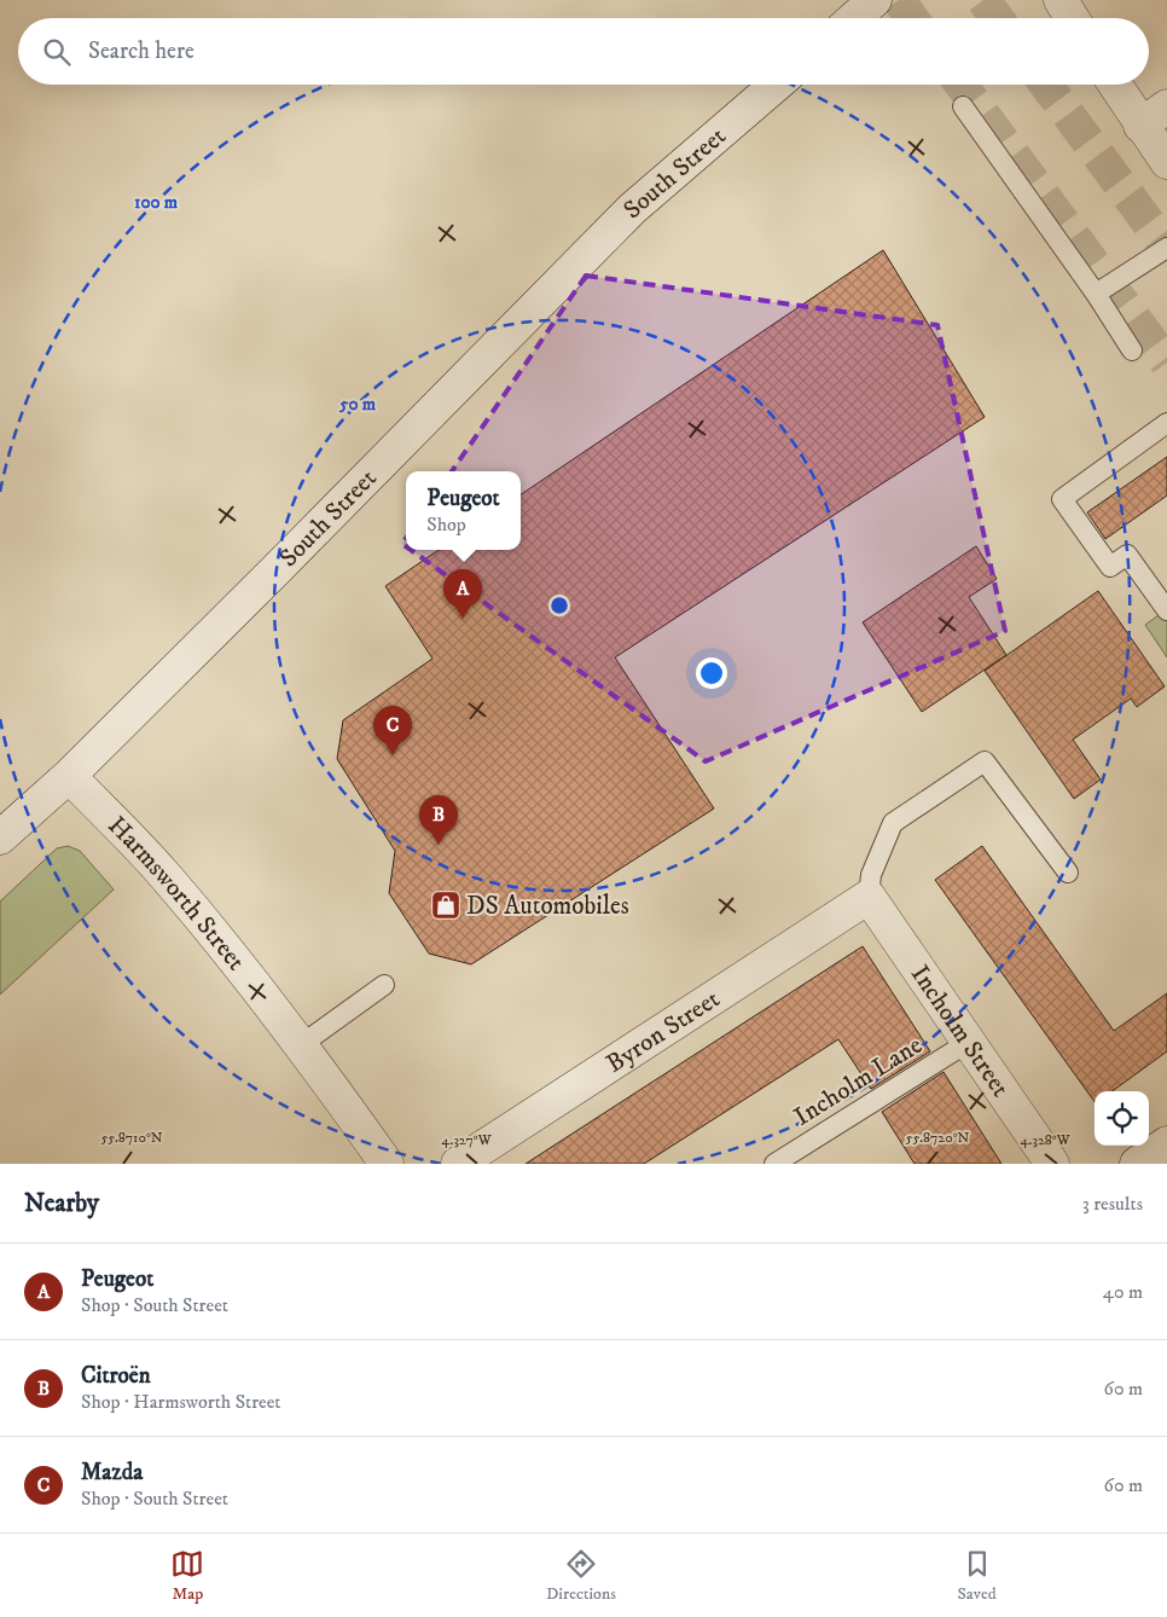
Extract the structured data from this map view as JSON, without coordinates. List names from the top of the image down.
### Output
{
  "streets": {
    "street": [
      "South Street",
      "Harmsworth Street",
      "Incholm Street",
      "Byron Street"
    ],
    "lane": ["Incholm Lane"]
  },
  "crossings": [
    ["South Street", "Harmsworth Street"],
    ["Incholm Street", "Byron Street"],
    ["Incholm Street", "Incholm Lane"]
  ],
  "places": {
    "shop": ["DS Automobiles"]
  },
  "page": {
    "search": "Search here",
    "popup": ["Peugeot", "Shop"],
    "pins": ["A", "C", "B"],
    "heading": ["Nearby", "3 results"],
    "list": [
      {
        "mark": "A",
        "name": "Peugeot",
        "note": "Shop · South Street",
        "value": "40 m"
      },
      {
        "mark": "B",
        "name": "Citroën",
        "note": "Shop · Harmsworth Street",
        "value": "60 m"
      },
      {
        "mark": "C",
        "name": "Mazda",
        "note": "Shop · South Street",
        "value": "60 m"
      }
    ],
    "nav": ["Map", "Directions", "Saved"]
  },
  "coordinates": [
    "55.8710°N",
    "55.8720°N",
    "4.327°W",
    "4.328°W"
  ],
  "rings": ["100 m", "50 m"]
}
